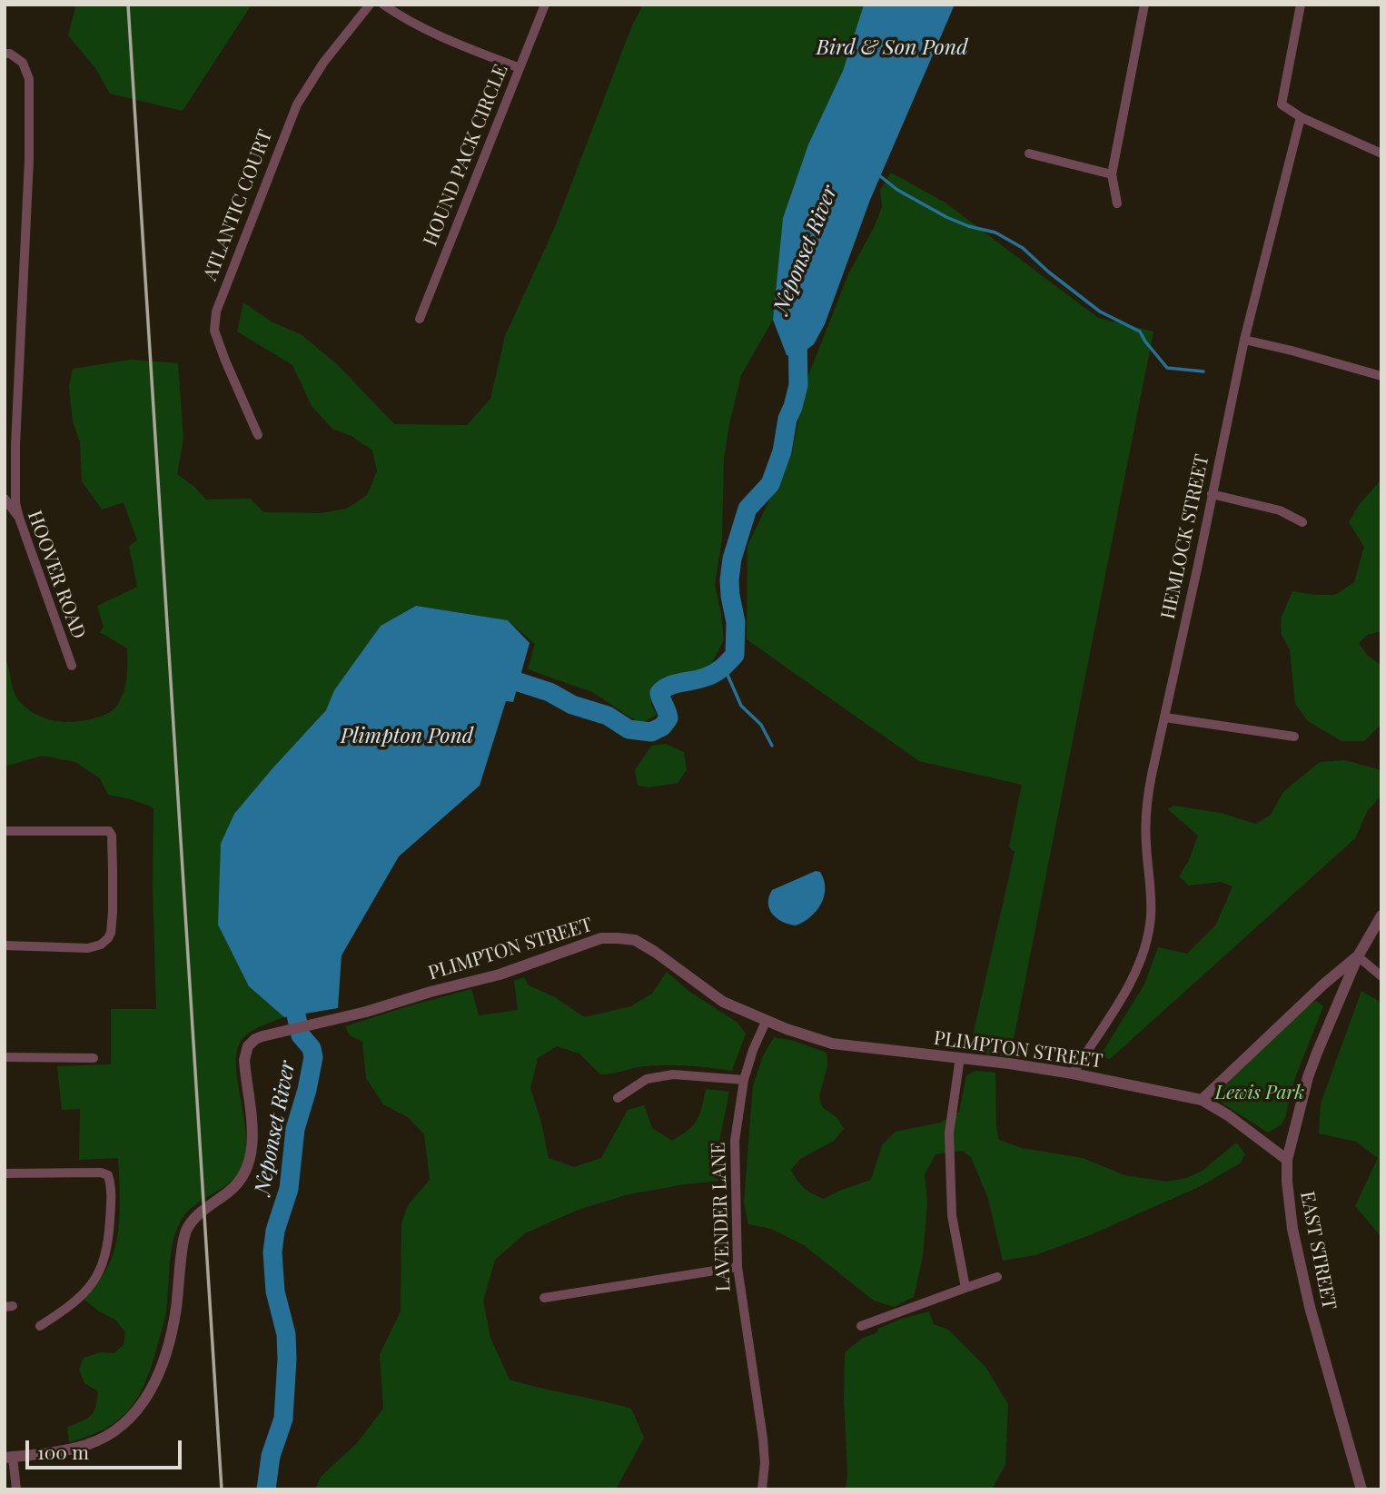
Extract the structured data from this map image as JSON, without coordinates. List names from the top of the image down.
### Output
{
  "streets": {
    "street": [
      "HOUND PACK CIRCLE",
      "ATLANTIC COURT",
      "HEMLOCK STREET",
      "HOOVER ROAD",
      "PLIMPTON STREET",
      "LAVENDER LANE",
      "EAST STREET"
    ]
  },
  "crossings": [
    ["HEMLOCK STREET", "PLIMPTON STREET"],
    ["PLIMPTON STREET", "LAVENDER LANE"],
    ["PLIMPTON STREET", "EAST STREET"]
  ],
  "water": ["Bird & Son Pond", "Neponset River", "Plimpton Pond"],
  "parks": ["Lewis Park"],
  "scale_bar": "100 m"
}
